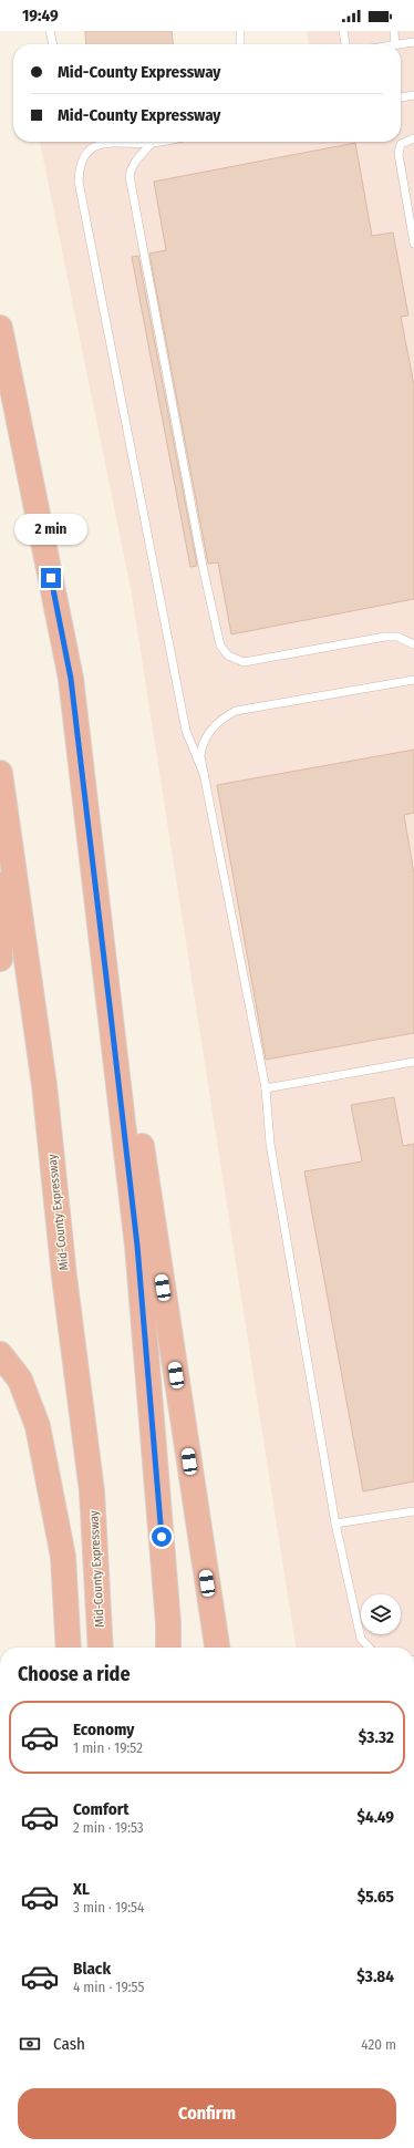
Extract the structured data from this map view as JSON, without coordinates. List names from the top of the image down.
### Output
{
  "streets": {
    "highway": ["Mid-County Expressway"]
  },
  "page": {
    "status": "19:49",
    "banner": ["Mid-County Expressway", "Mid-County Expressway"],
    "bubble": "2 min",
    "heading": "Choose a ride",
    "list": [
      {
        "name": "Economy",
        "note": "1 min · 19:52",
        "value": "$3.32"
      },
      {
        "name": "Comfort",
        "note": "2 min · 19:53",
        "value": "$4.49"
      },
      {
        "name": "XL",
        "note": "3 min · 19:54",
        "value": "$5.65"
      },
      {
        "name": "Black",
        "note": "4 min · 19:55",
        "value": "$3.84"
      }
    ],
    "pay": ["Cash", "420 m"],
    "buttons": "Confirm"
  }
}
